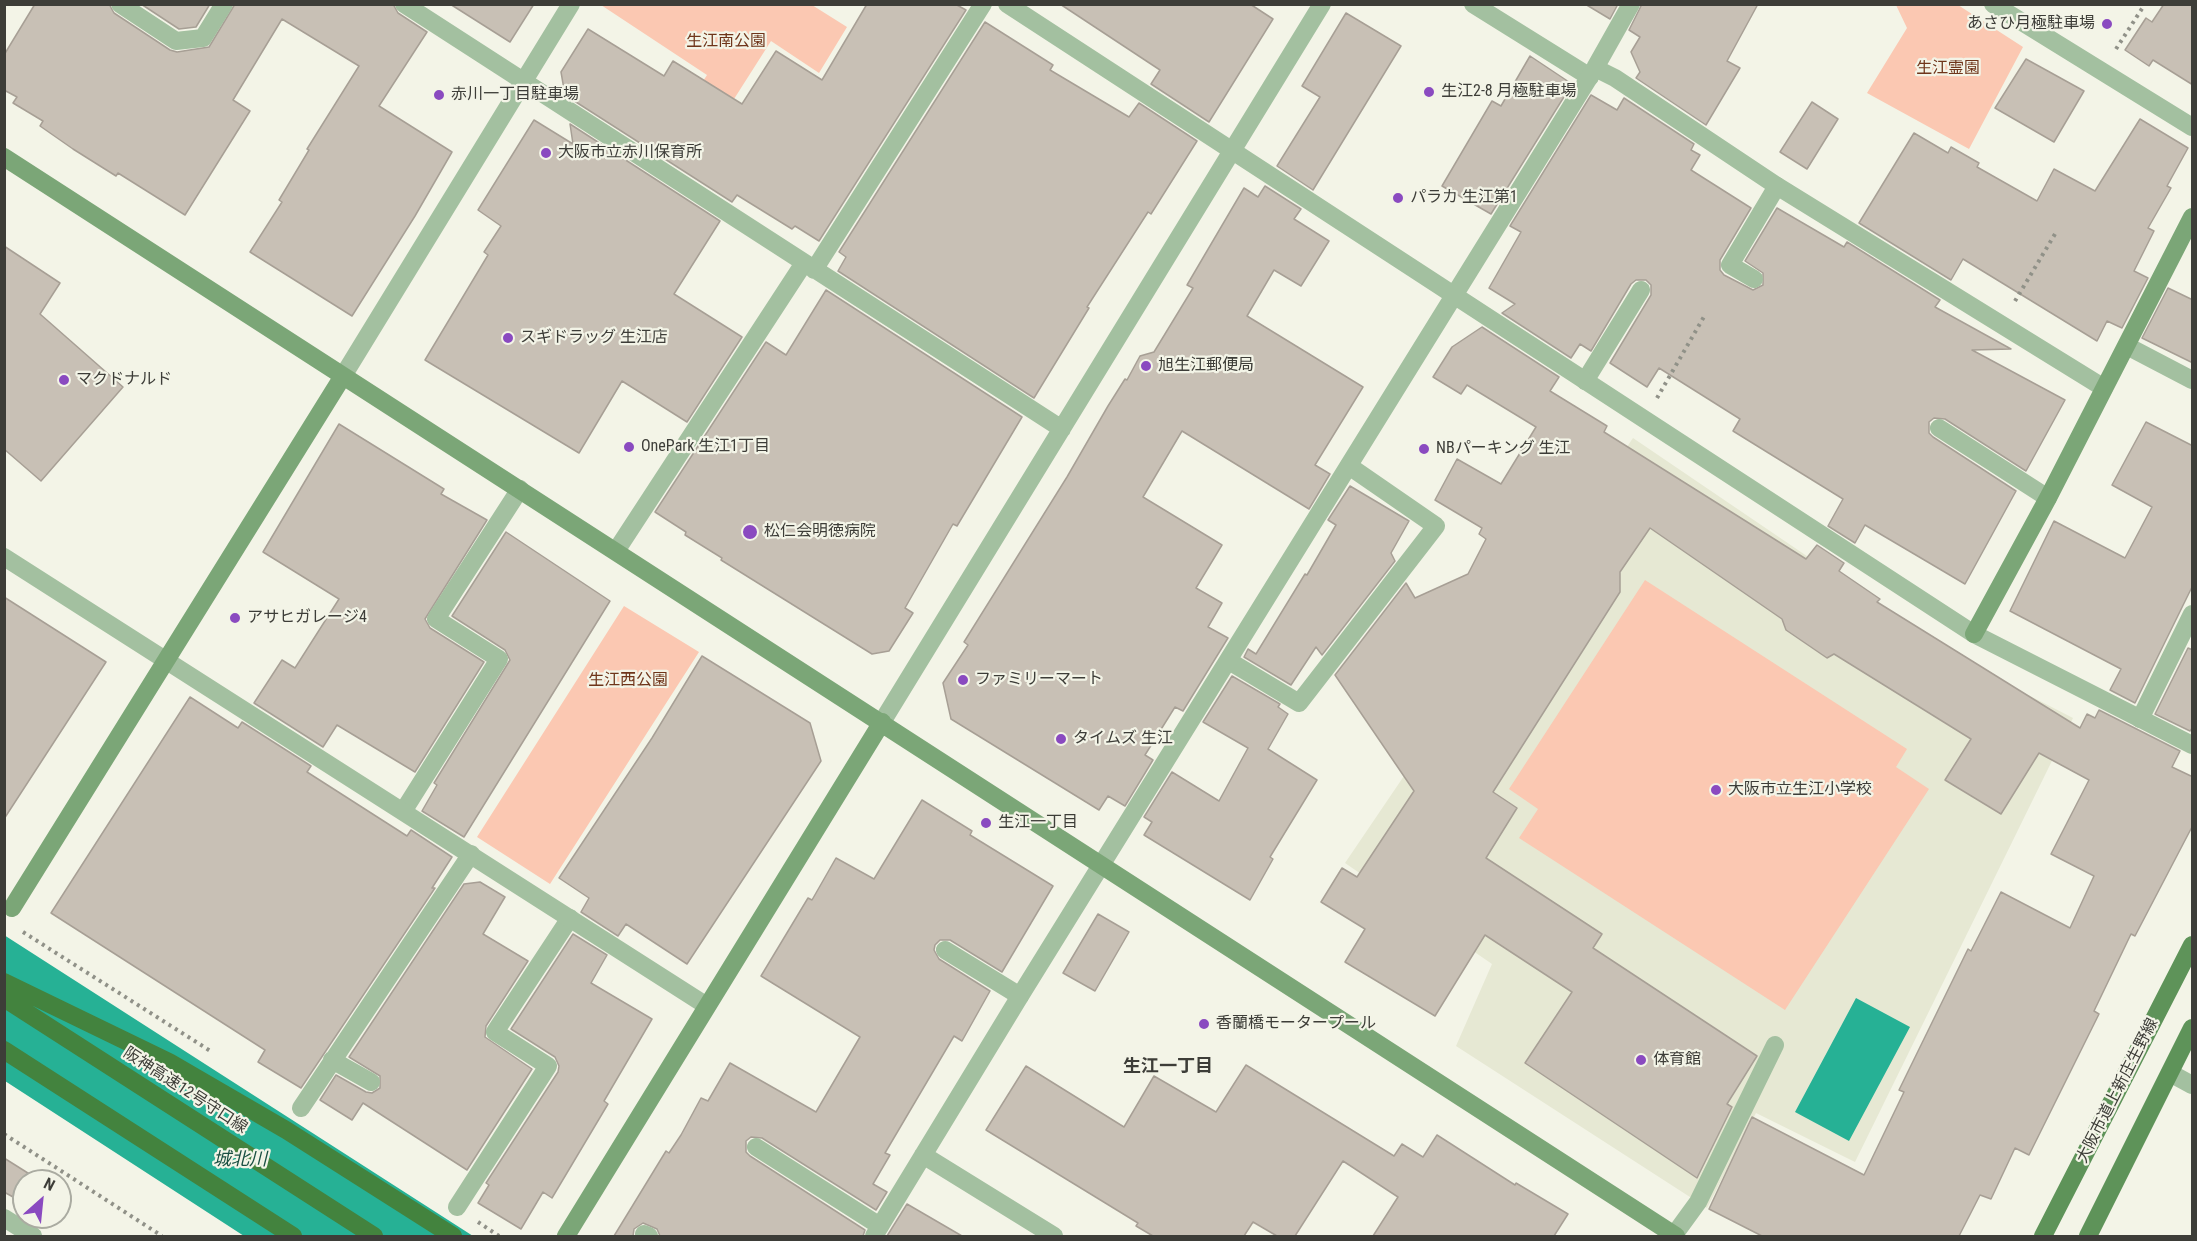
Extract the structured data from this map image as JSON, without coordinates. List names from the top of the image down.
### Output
{
  "streets": {
    "highway": ["阪神高速12号守口線"],
    "main road": ["大阪市道上新庄生野線"]
  },
  "districts": ["生江一丁目"],
  "water": ["城北川"],
  "parks": ["生江南公園", "生江霊園", "生江西公園"],
  "places": [
    "あさひ月極駐車場",
    "生江2-8 月極駐車場",
    "赤川一丁目駐車場",
    "大阪市立赤川保育所",
    "パラカ 生江第1",
    "スギドラッグ 生江店",
    "旭生江郵便局",
    "マクドナルド",
    "OnePark 生江1丁目",
    "NBパーキング 生江",
    "松仁会明徳病院",
    "アサヒガレージ4",
    "ファミリーマート",
    "タイムズ 生江",
    "大阪市立生江小学校",
    "生江一丁目",
    "香蘭橋モータープール",
    "体育館"
  ],
  "north": "top right"
}
